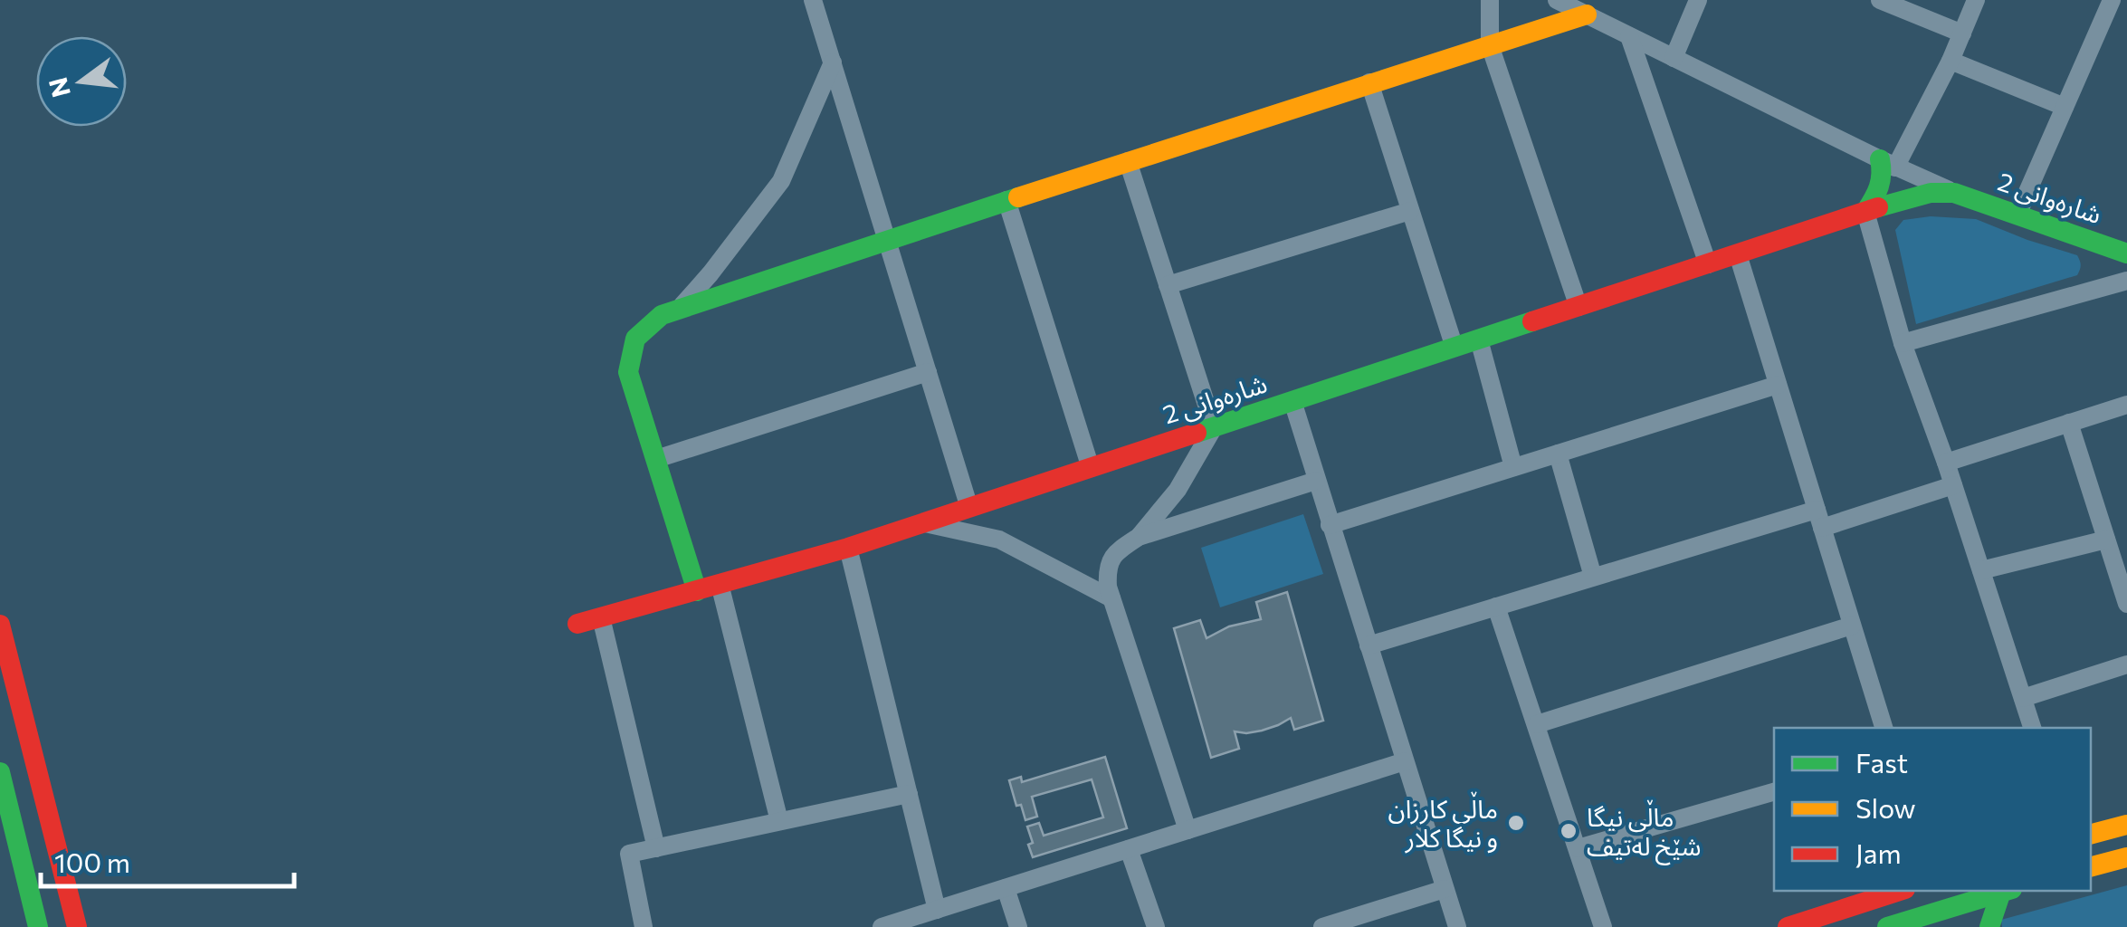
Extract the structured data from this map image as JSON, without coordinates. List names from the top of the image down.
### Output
{
  "streets": {
    "main road": ["شارەوانی 2"]
  },
  "places": ["ماڵی کارزان و نیگا کلار", "ماڵی نیگا شێخ لەتیف"],
  "legend": ["Fast", "Slow", "Jam"],
  "scale_bar": "100 m",
  "north": "left"
}
